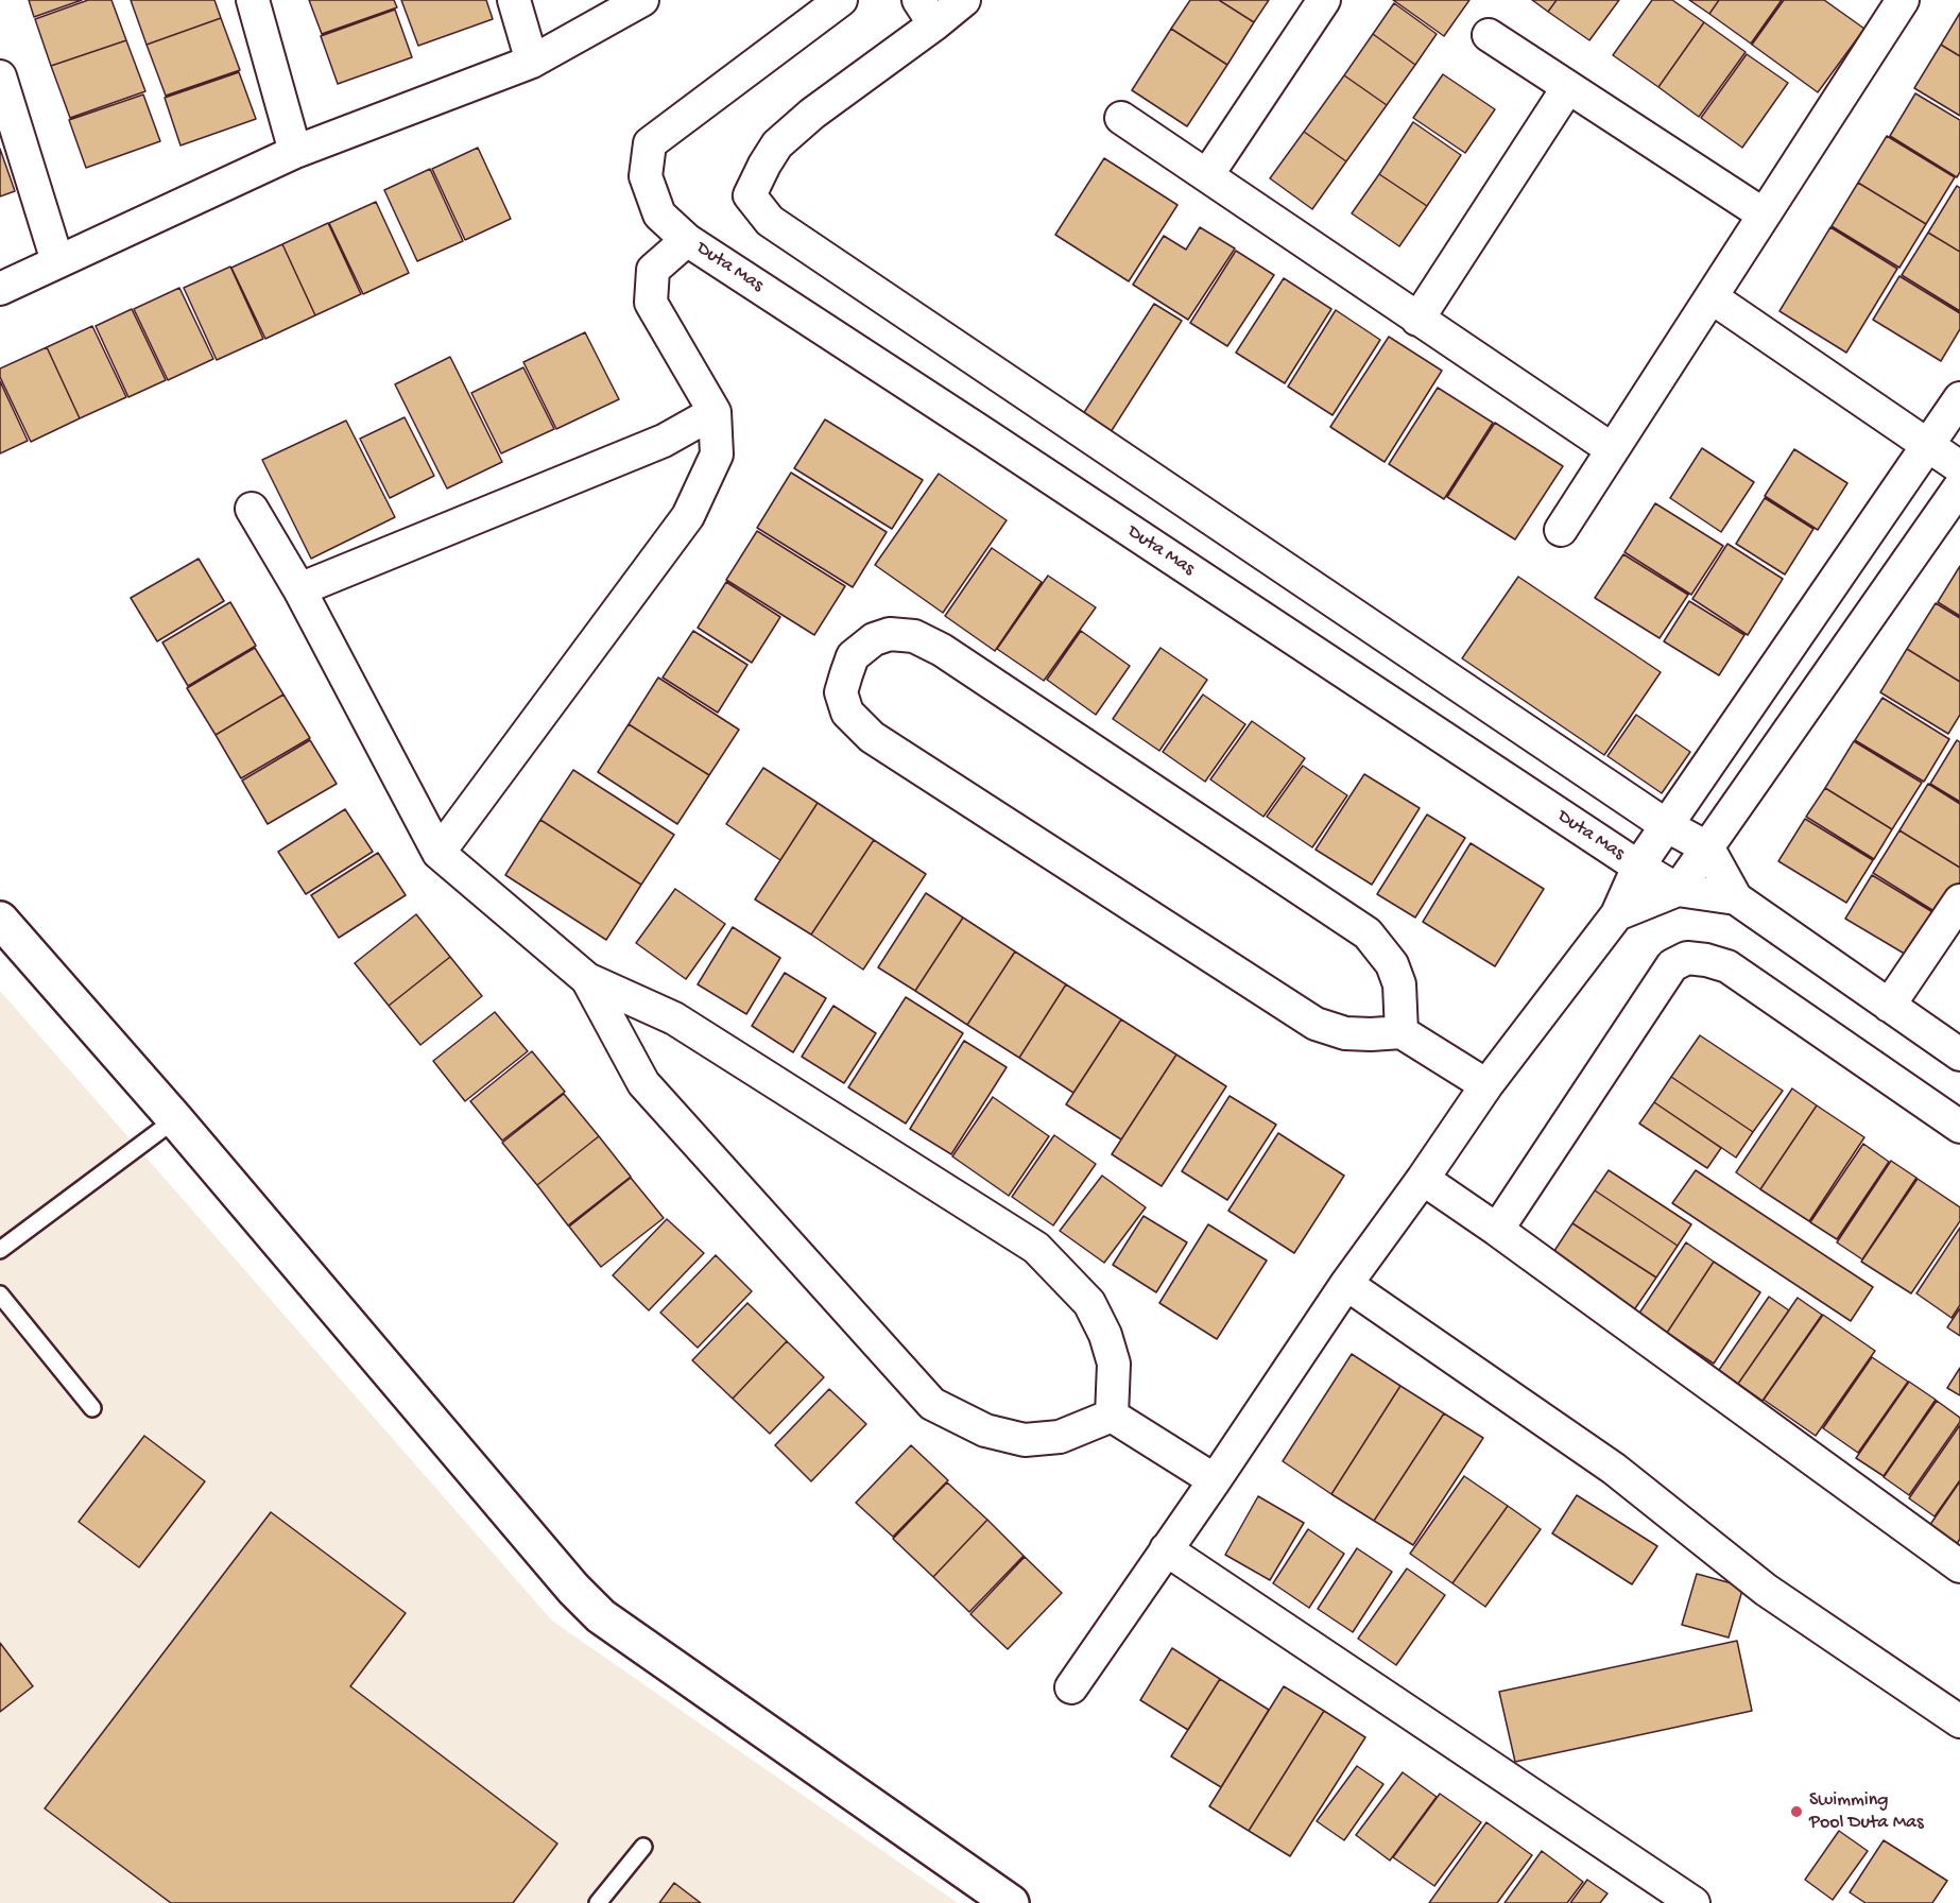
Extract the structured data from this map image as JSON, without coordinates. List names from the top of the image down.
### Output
{
  "streets": {
    "street": ["Duta Mas"]
  },
  "places": ["Swimming Pool Duta Mas"]
}
